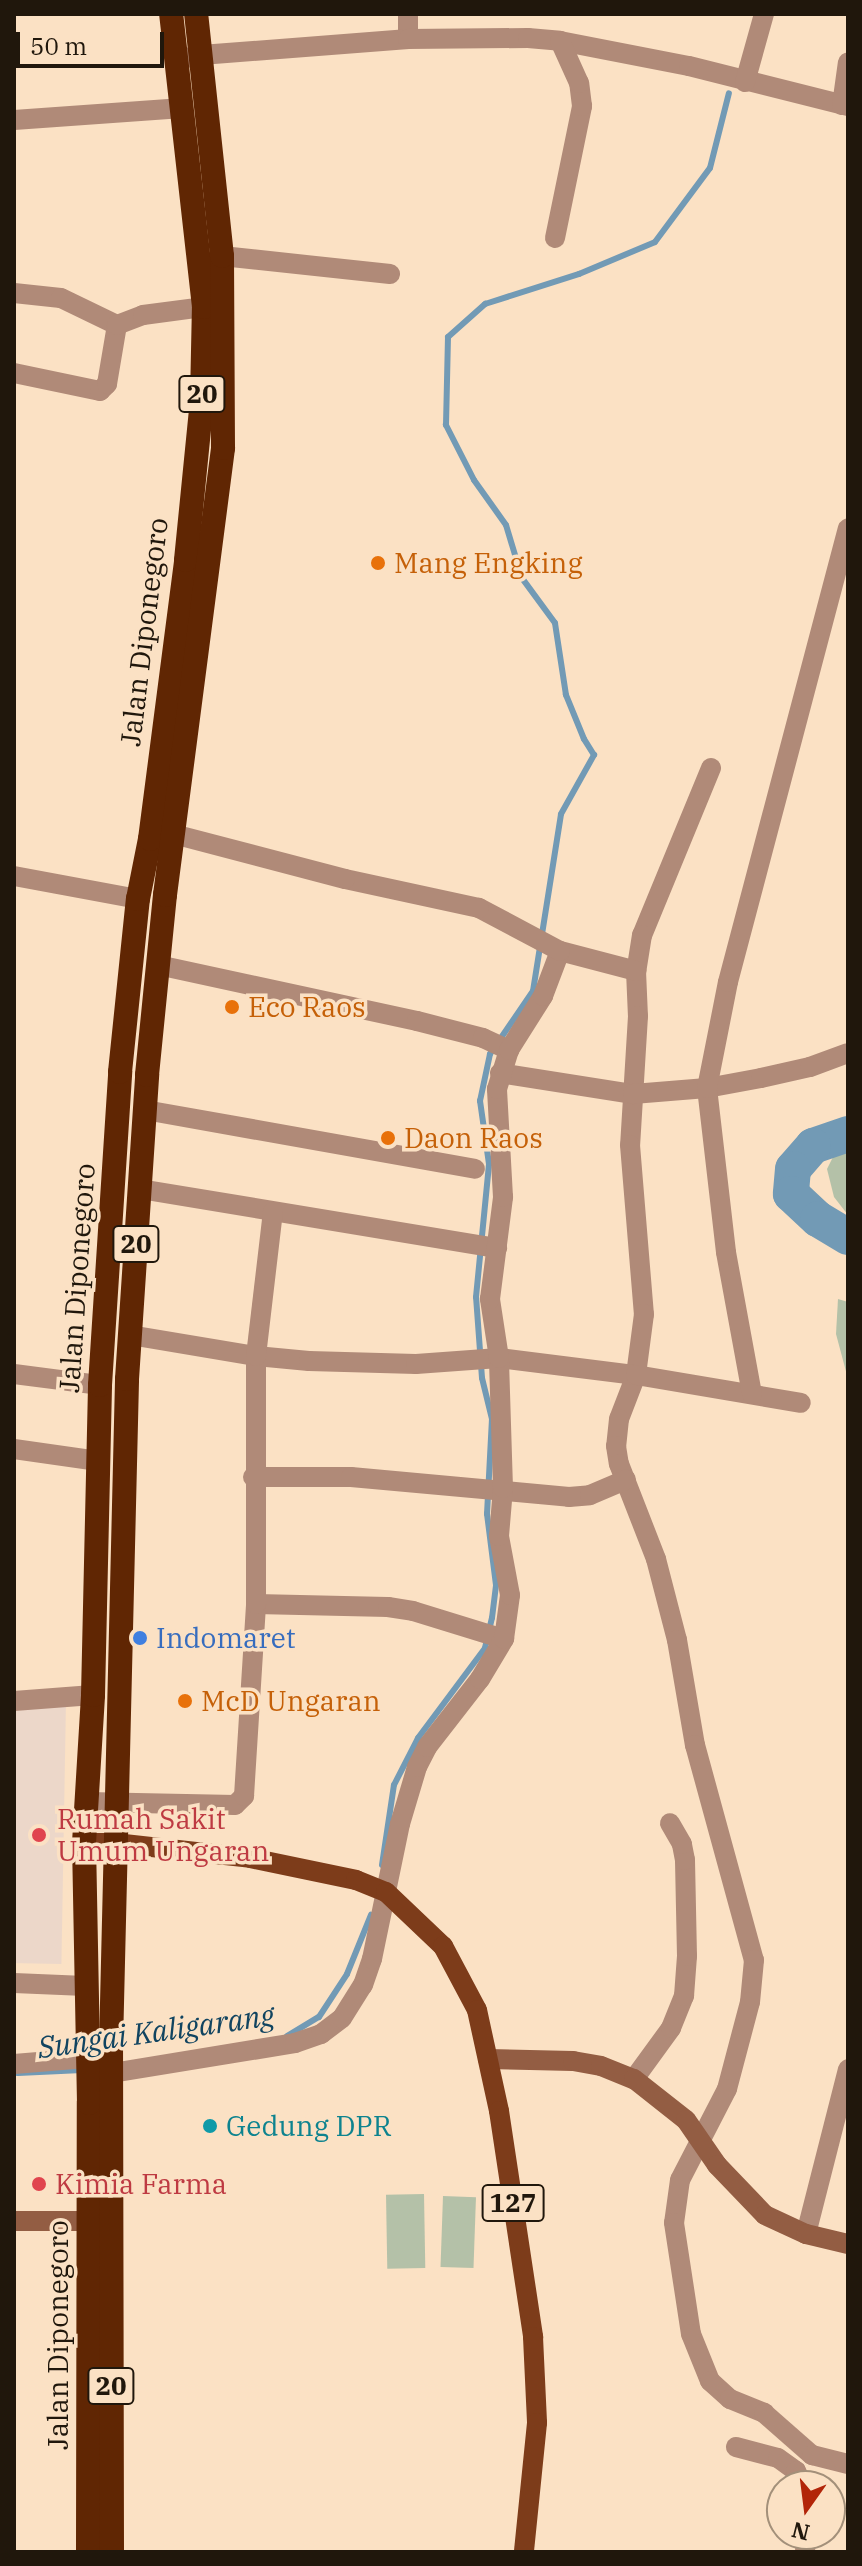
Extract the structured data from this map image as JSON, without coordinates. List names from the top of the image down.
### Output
{
  "streets": {
    "highway": ["20", "Jalan Diponegoro"],
    "main road": ["127"]
  },
  "crossings": [
    ["Jalan Diponegoro", "127"]
  ],
  "water": ["Sungai Kaligarang"],
  "places": [
    "Mang Engking",
    "Eco Raos",
    "Daon Raos",
    "Indomaret",
    "McD Ungaran",
    "Rumah Sakit Umum Ungaran",
    "Gedung DPR",
    "Kimia Farma"
  ],
  "scale_bar": "50 m",
  "north": "bottom"
}
